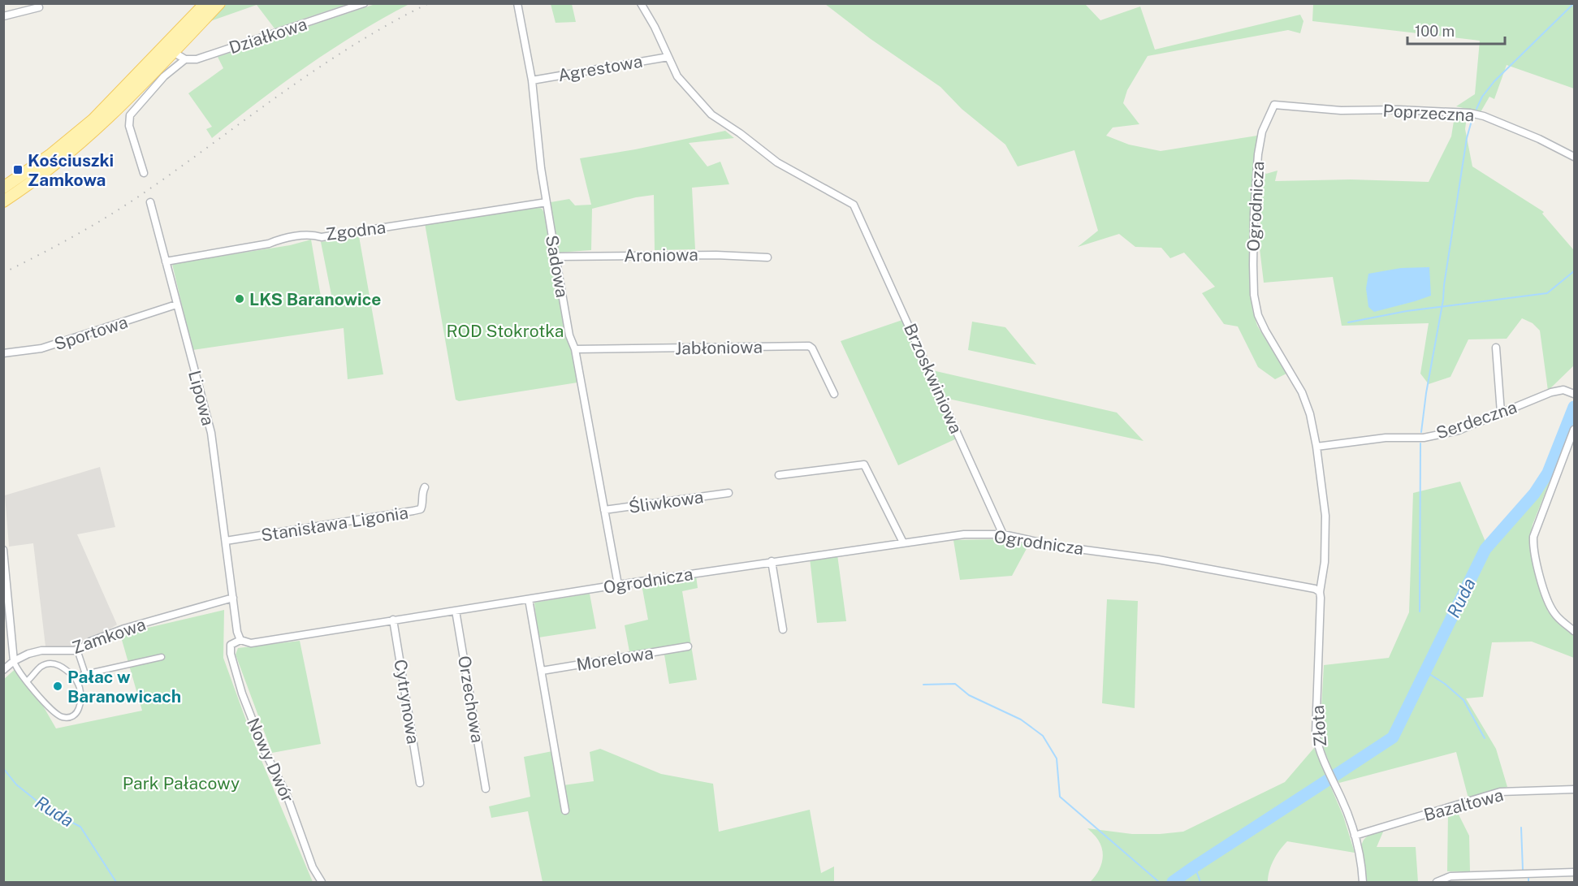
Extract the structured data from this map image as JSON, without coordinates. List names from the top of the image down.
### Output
{
  "streets": {
    "street": [
      "Działkowa",
      "Agrestowa",
      "Poprzeczna",
      "Ogrodnicza",
      "Zgodna",
      "Aroniowa",
      "Sadowa",
      "Sportowa",
      "Jabłoniowa",
      "Brzoskwiniowa",
      "Lipowa",
      "Serdeczna",
      "Śliwkowa",
      "Stanisława Ligonia",
      "Zamkowa",
      "Morelowa",
      "Orzechowa",
      "Cytrynowa",
      "Złota",
      "Nowy Dwór",
      "Bazaltowa"
    ]
  },
  "crossings": [
    ["Agrestowa", "Sadowa"],
    ["Agrestowa", "Brzoskwiniowa"],
    ["Poprzeczna", "Ogrodnicza"],
    ["Ogrodnicza", "Sadowa"],
    ["Ogrodnicza", "Brzoskwiniowa"],
    ["Ogrodnicza", "Serdeczna"],
    ["Ogrodnicza", "Orzechowa"],
    ["Ogrodnicza", "Cytrynowa"],
    ["Ogrodnicza", "Złota"],
    ["Ogrodnicza", "Nowy Dwór"],
    ["Zgodna", "Sadowa"],
    ["Zgodna", "Lipowa"],
    ["Aroniowa", "Sadowa"],
    ["Sadowa", "Jabłoniowa"],
    ["Sadowa", "Śliwkowa"],
    ["Sportowa", "Lipowa"],
    ["Lipowa", "Stanisława Ligonia"],
    ["Lipowa", "Zamkowa"],
    ["Złota", "Bazaltowa"]
  ],
  "water": ["Ruda"],
  "parks": ["ROD Stokrotka", "Park Pałacowy"],
  "places": {
    "transit": ["Kościuszki Zamkowa"],
    "other": ["LKS Baranowice", "Pałac w Baranowicach"]
  },
  "scale_bar": "100 m"
}
